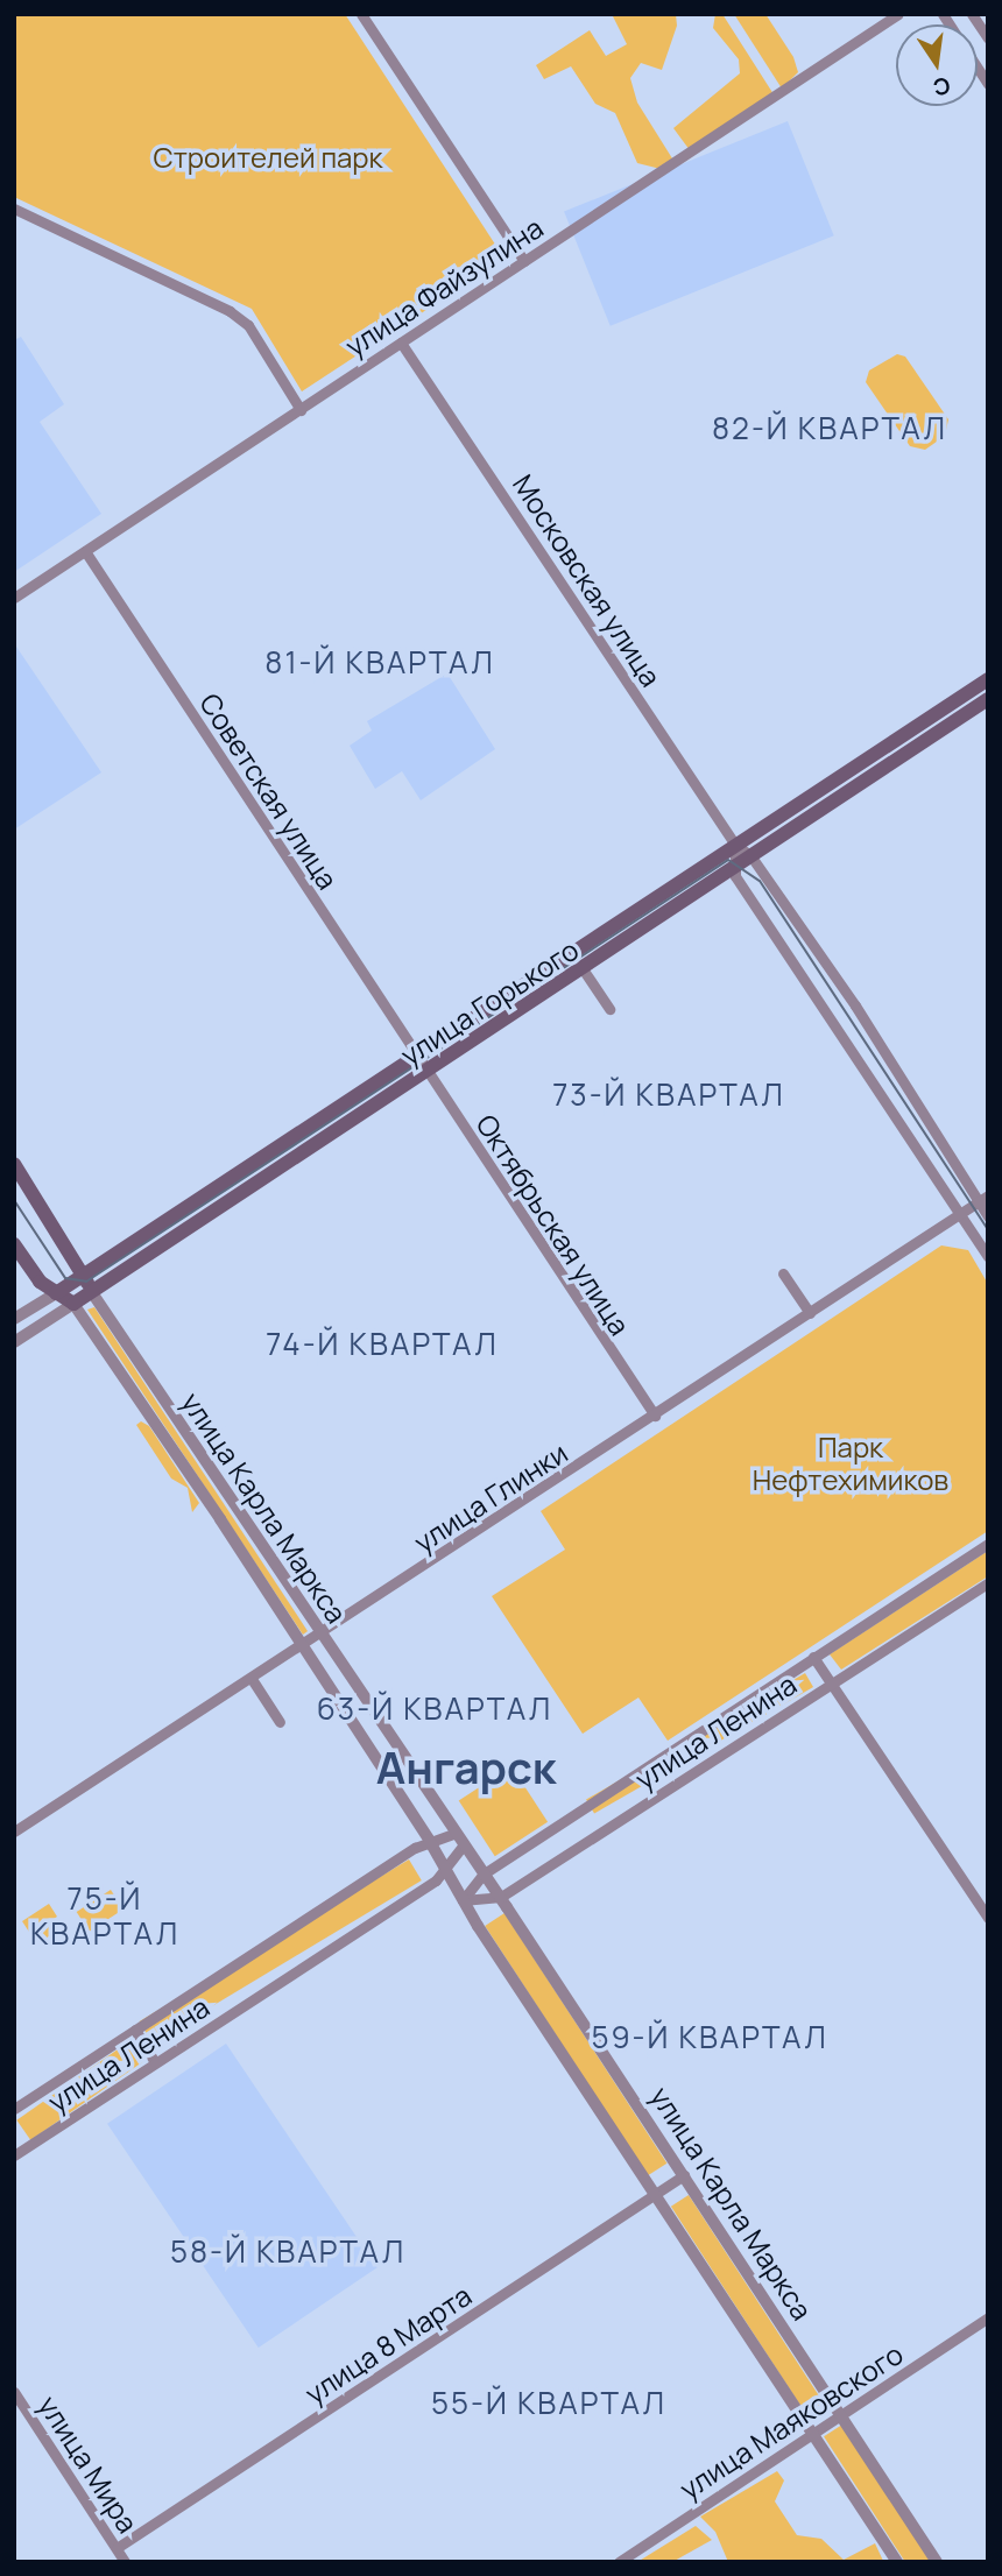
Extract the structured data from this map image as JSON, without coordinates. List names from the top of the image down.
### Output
{
  "streets": {
    "main road": ["улица Горького", "улица Карла Маркса"],
    "street": [
      "улица Файзулина",
      "Московская улица",
      "Советская улица",
      "Октябрьская улица",
      "улица Глинки",
      "улица Ленина",
      "улица 8 Марта",
      "улица Маяковского",
      "улица Мира"
    ]
  },
  "crossings": [
    ["улица Файзулина", "Московская улица"],
    ["улица Файзулина", "Советская улица"],
    ["Московская улица", "улица Горького"],
    ["Московская улица", "улица Глинки"],
    ["Советская улица", "улица Горького"],
    ["Советская улица", "Октябрьская улица"],
    ["улица Горького", "Октябрьская улица"],
    ["улица Горького", "улица Карла Маркса"],
    ["Октябрьская улица", "улица Глинки"],
    ["улица Глинки", "улица Карла Маркса"],
    ["улица Карла Маркса", "улица Ленина"],
    ["улица Карла Маркса", "улица 8 Марта"],
    ["улица Карла Маркса", "улица Маяковского"],
    ["улица 8 Марта", "улица Мира"]
  ],
  "districts": [
    "82-Й КВАРТАЛ",
    "81-Й КВАРТАЛ",
    "73-Й КВАРТАЛ",
    "74-Й КВАРТАЛ",
    "63-Й КВАРТАЛ",
    "Ангарск",
    "75-Й КВАРТАЛ",
    "59-Й КВАРТАЛ",
    "58-Й КВАРТАЛ",
    "55-Й КВАРТАЛ"
  ],
  "parks": ["Строителей парк", "Парк Нефтехимиков"],
  "north": "bottom"
}
